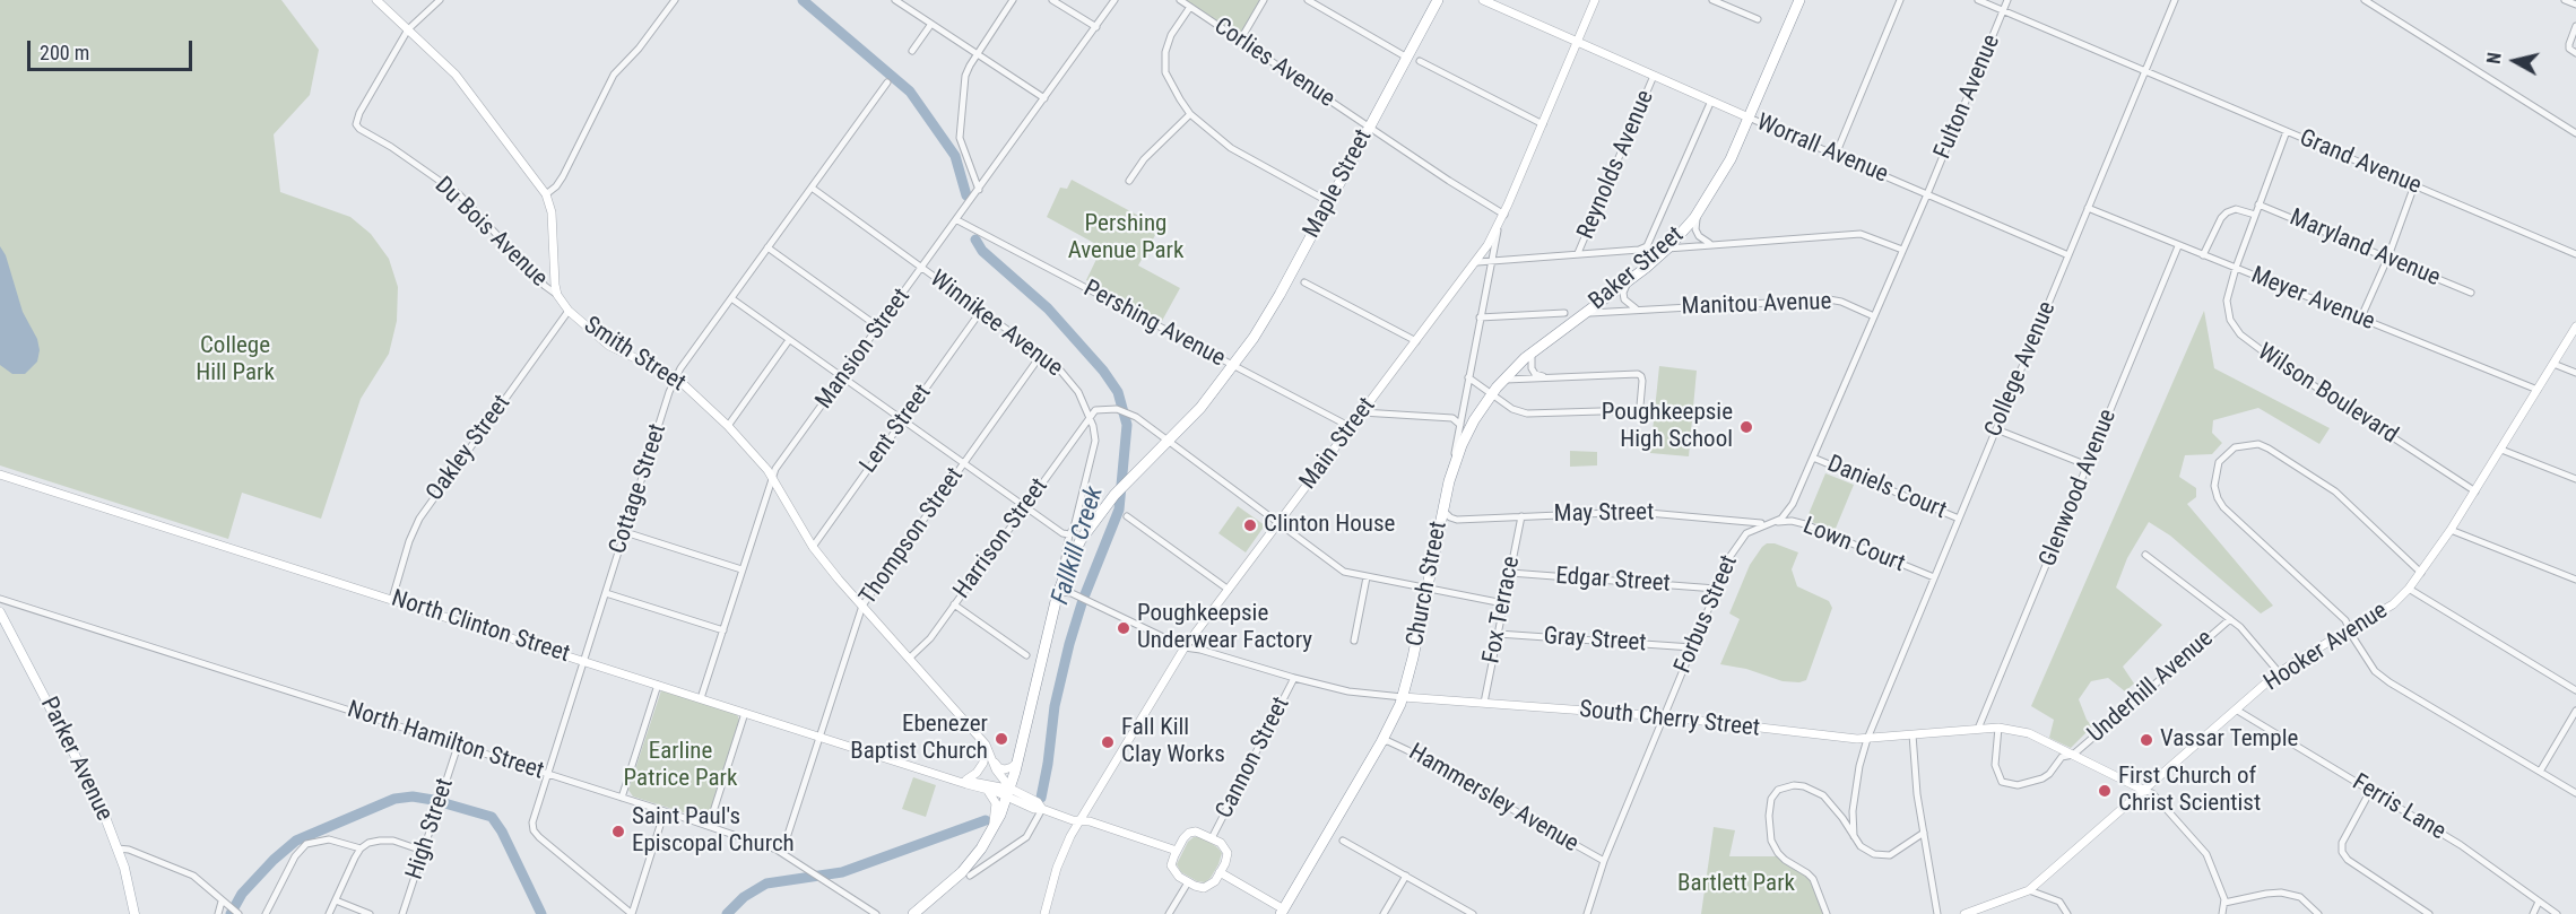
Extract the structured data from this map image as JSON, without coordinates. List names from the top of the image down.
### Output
{
  "streets": {
    "highway": [
      "Maple Street",
      "Baker Street",
      "Winnikee Avenue",
      "Church Street"
    ],
    "main road": ["Parker Avenue"],
    "street": [
      "Corlies Avenue",
      "Fulton Avenue",
      "Worrall Avenue",
      "Grand Avenue",
      "Reynolds Avenue",
      "Du Bois Avenue",
      "Maryland Avenue",
      "Meyer Avenue",
      "Manitou Avenue",
      "Pershing Avenue",
      "Mansion Street",
      "Smith Street",
      "College Avenue",
      "Wilson Boulevard",
      "Lent Street",
      "Main Street",
      "Oakley Street",
      "Daniels Court",
      "Glenwood Avenue",
      "Cottage Street",
      "May Street",
      "Thompson Street",
      "Harrison Street",
      "Lown Court",
      "Edgar Street",
      "Fox Terrace",
      "Forbus Street",
      "North Clinton Street",
      "Gray Street",
      "Hooker Avenue",
      "Underhill Avenue",
      "South Cherry Street",
      "North Hamilton Street",
      "Cannon Street",
      "Hammersley Avenue",
      "Ferris Lane",
      "High Street"
    ]
  },
  "crossings": [
    ["Corlies Avenue", "Maple Street"],
    ["Corlies Avenue", "Main Street"],
    ["Fulton Avenue", "Worrall Avenue"],
    ["Fulton Avenue", "Grand Avenue"],
    ["Fulton Avenue", "Forbus Street"],
    ["Worrall Avenue", "Reynolds Avenue"],
    ["Worrall Avenue", "Baker Street"],
    ["Worrall Avenue", "College Avenue"],
    ["Worrall Avenue", "Main Street"],
    ["Worrall Avenue", "Forbus Street"],
    ["Grand Avenue", "College Avenue"],
    ["Grand Avenue", "Wilson Boulevard"],
    ["Maple Street", "Winnikee Avenue"],
    ["Maple Street", "Pershing Avenue"],
    ["Du Bois Avenue", "Smith Street"],
    ["Maryland Avenue", "Meyer Avenue"],
    ["Maryland Avenue", "Wilson Boulevard"],
    ["Baker Street", "Manitou Avenue"],
    ["Baker Street", "Church Street"],
    ["Meyer Avenue", "College Avenue"],
    ["Meyer Avenue", "Wilson Boulevard"],
    ["Meyer Avenue", "Glenwood Avenue"],
    ["Meyer Avenue", "Hooker Avenue"],
    ["Manitou Avenue", "Forbus Street"],
    ["Winnikee Avenue", "Mansion Street"],
    ["Winnikee Avenue", "Smith Street"],
    ["Winnikee Avenue", "Lent Street"],
    ["Winnikee Avenue", "Cottage Street"],
    ["Winnikee Avenue", "Thompson Street"],
    ["Winnikee Avenue", "Harrison Street"],
    ["Winnikee Avenue", "North Clinton Street"],
    ["Winnikee Avenue", "South Cherry Street"],
    ["Pershing Avenue", "Mansion Street"],
    ["Pershing Avenue", "Main Street"],
    ["Mansion Street", "Smith Street"],
    ["Mansion Street", "North Clinton Street"],
    ["Smith Street", "Lent Street"],
    ["Smith Street", "Oakley Street"],
    ["Smith Street", "Cottage Street"],
    ["Smith Street", "Thompson Street"],
    ["Smith Street", "Harrison Street"],
    ["Smith Street", "North Clinton Street"],
    ["College Avenue", "Daniels Court"],
    ["College Avenue", "Lown Court"],
    ["College Avenue", "South Cherry Street"],
    ["Wilson Boulevard", "Hooker Avenue"],
    ["Main Street", "Church Street"],
    ["Main Street", "North Clinton Street"],
    ["Main Street", "South Cherry Street"],
    ["Oakley Street", "North Clinton Street"],
    ["Daniels Court", "Forbus Street"],
    ["Glenwood Avenue", "South Cherry Street"],
    ["Cottage Street", "North Clinton Street"],
    ["Cottage Street", "North Hamilton Street"],
    ["May Street", "Lown Court"],
    ["May Street", "Church Street"],
    ["May Street", "Fox Terrace"],
    ["May Street", "Forbus Street"],
    ["Thompson Street", "North Clinton Street"],
    ["Thompson Street", "North Hamilton Street"],
    ["Lown Court", "Forbus Street"],
    ["Edgar Street", "Fox Terrace"],
    ["Edgar Street", "Forbus Street"],
    ["Church Street", "South Cherry Street"],
    ["Church Street", "Hammersley Avenue"],
    ["Fox Terrace", "Gray Street"],
    ["Fox Terrace", "South Cherry Street"],
    ["Forbus Street", "Gray Street"],
    ["Forbus Street", "South Cherry Street"],
    ["Forbus Street", "Hammersley Avenue"],
    ["North Clinton Street", "Cannon Street"],
    ["Hooker Avenue", "South Cherry Street"],
    ["Hooker Avenue", "Ferris Lane"],
    ["Underhill Avenue", "South Cherry Street"],
    ["South Cherry Street", "Cannon Street"],
    ["North Hamilton Street", "High Street"]
  ],
  "water": ["Fallkill Creek"],
  "parks": [
    "Pershing Avenue Park",
    "College Hill Park",
    "Earline Patrice Park",
    "Bartlett Park"
  ],
  "places": [
    "Poughkeepsie High School",
    "Clinton House",
    "Poughkeepsie Underwear Factory",
    "Ebenezer Baptist Church",
    "Vassar Temple",
    "Fall Kill Clay Works",
    "First Church of Christ Scientist",
    "Saint Paul's Episcopal Church"
  ],
  "scale_bar": "200 m",
  "north": "left"
}
